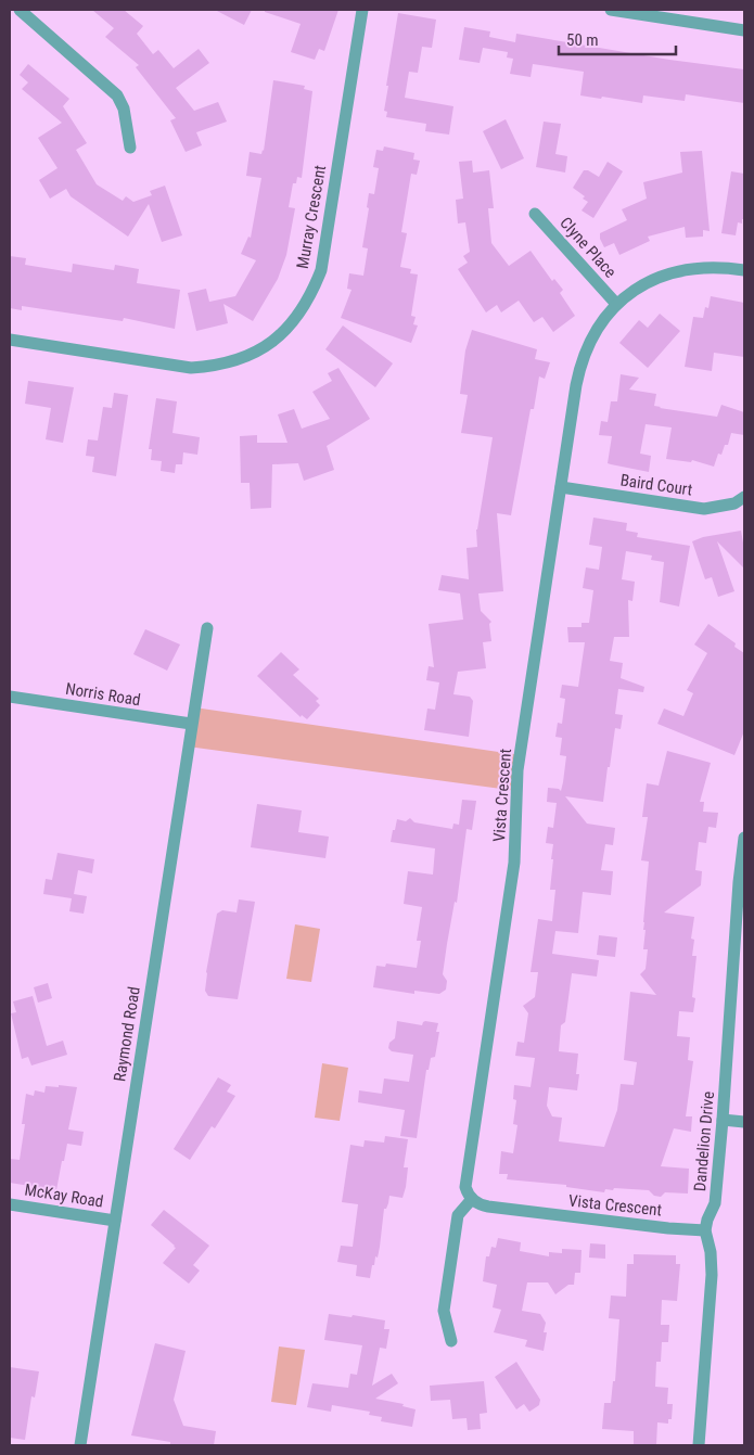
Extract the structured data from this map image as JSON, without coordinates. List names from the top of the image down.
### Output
{
  "streets": {
    "street": [
      "Murray Crescent",
      "Clyne Place",
      "Baird Court",
      "Norris Road",
      "Vista Crescent",
      "Raymond Road",
      "Dandelion Drive",
      "McKay Road"
    ]
  },
  "crossings": [
    ["Clyne Place", "Vista Crescent"],
    ["Baird Court", "Vista Crescent"],
    ["Norris Road", "Raymond Road"],
    ["Vista Crescent", "Dandelion Drive"],
    ["Raymond Road", "McKay Road"]
  ],
  "scale_bar": "50 m"
}
